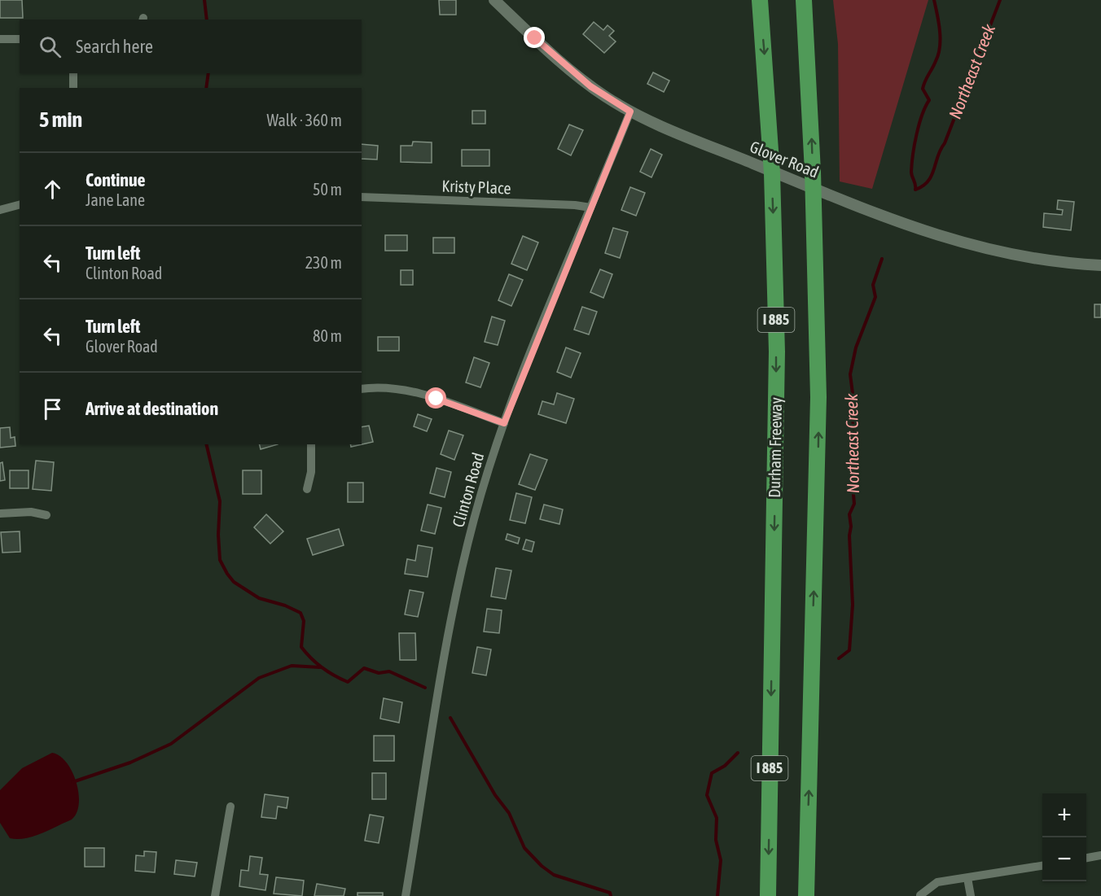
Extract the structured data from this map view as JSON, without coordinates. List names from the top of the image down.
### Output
{
  "streets": {
    "highway": ["I 885", "Durham Freeway"],
    "street": ["Glover Road", "Kristy Place", "Clinton Road"]
  },
  "crossings": [
    ["Glover Road", "Clinton Road"],
    ["Kristy Place", "Clinton Road"]
  ],
  "water": ["Northeast Creek"],
  "page": {
    "search": "Search here",
    "heading": ["5 min", "Walk · 360 m"],
    "list": [
      ["Continue", "Jane Lane", "50 m"],
      ["Turn left", "Clinton Road", "230 m"],
      ["Turn left", "Glover Road", "80 m"],
      "Arrive at destination"
    ],
    "map_buttons": ["+", "−"]
  }
}
